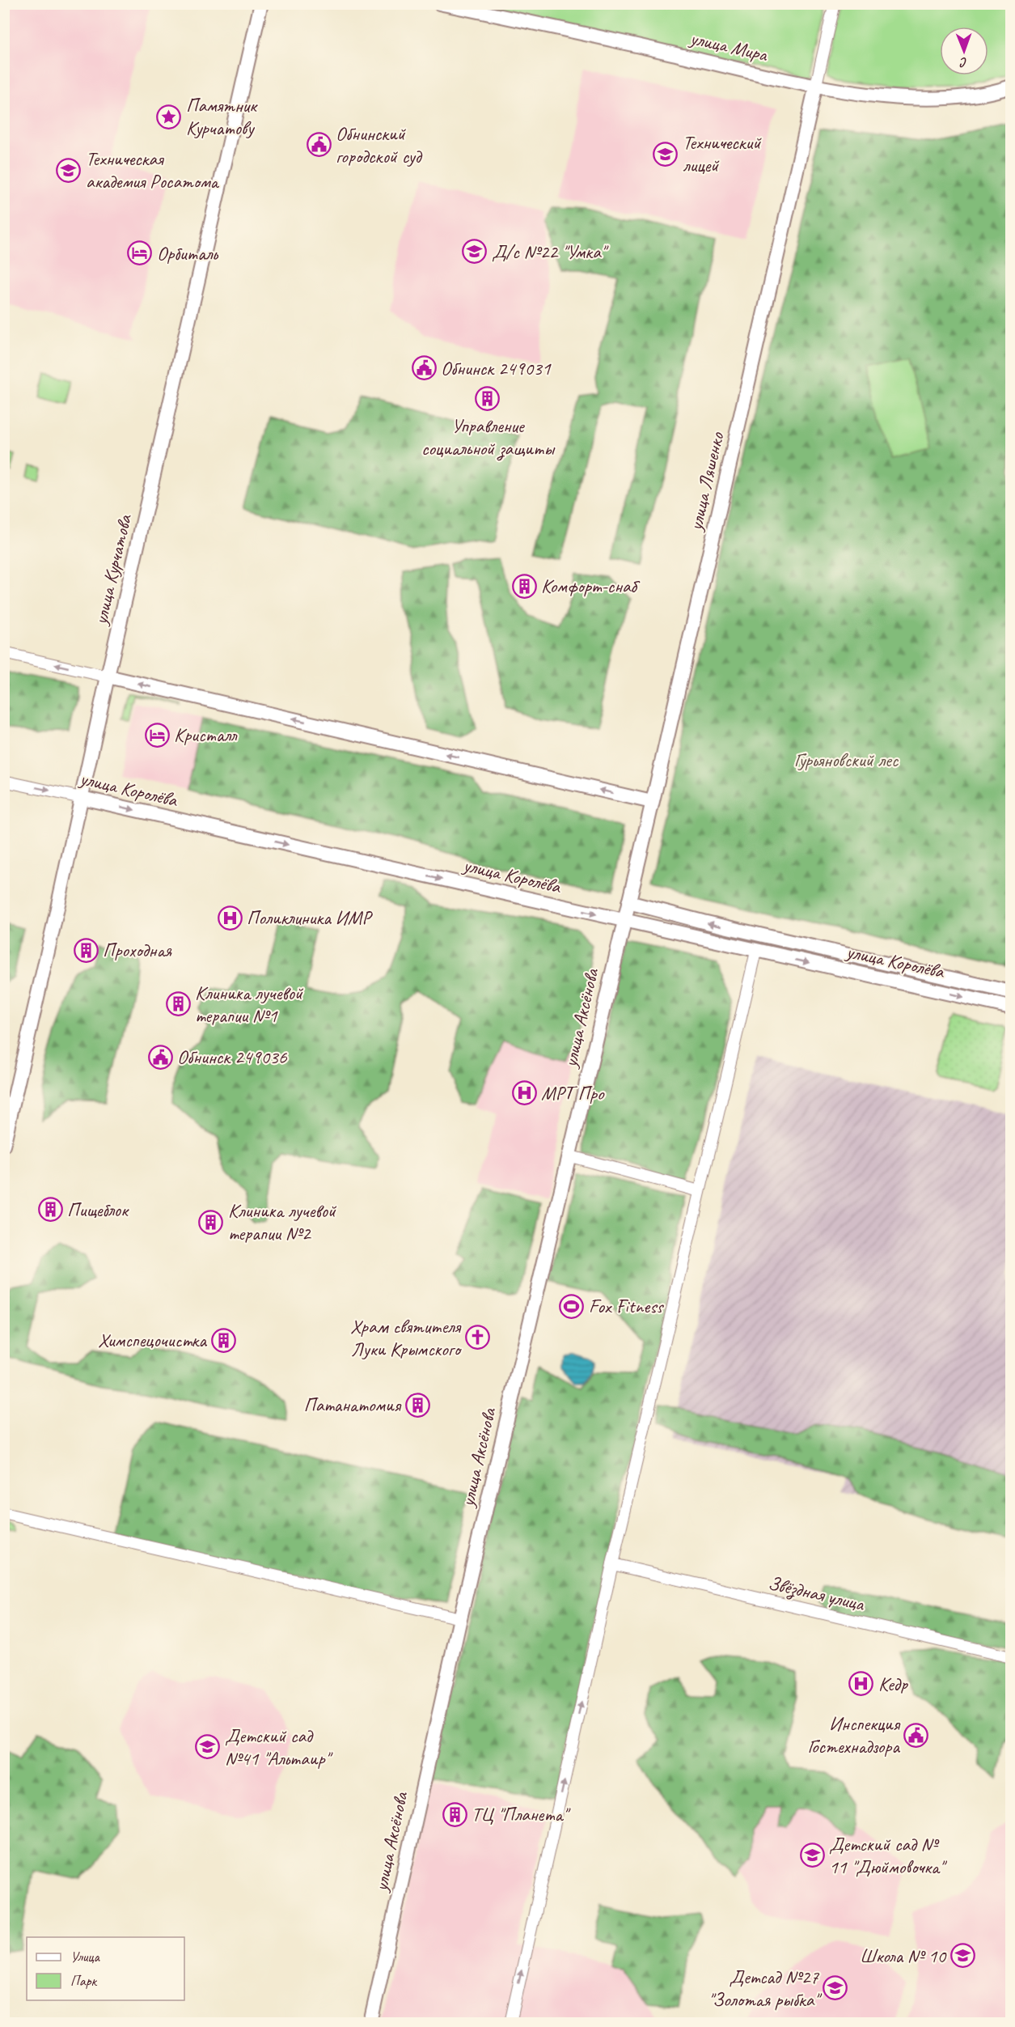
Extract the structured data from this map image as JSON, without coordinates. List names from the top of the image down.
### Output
{
  "streets": {
    "main road": [
      "улица Мира",
      "улица Ляшенко",
      "улица Курчатова",
      "улица Королёва",
      "улица Аксёнова"
    ],
    "street": ["Звёздная улица"]
  },
  "crossings": [
    ["улица Мира", "улица Ляшенко"],
    ["улица Ляшенко", "улица Королёва"],
    ["улица Ляшенко", "улица Аксёнова"],
    ["улица Курчатова", "улица Королёва"],
    ["улица Королёва", "улица Аксёнова"]
  ],
  "parks": ["Гурьяновский лес"],
  "places": {
    "place": ["Памятник Курчатову"],
    "public building": [
      "Обнинский городской суд",
      "Обнинск 249031",
      "Обнинск 249036",
      "Инспекция Гостехнадзора"
    ],
    "school or university": [
      "Технический лицей",
      "Техническая академия Росатома",
      "Д/с №22 \"Умка\"",
      "Детский сад №41 \"Альтаир\"",
      "Детский сад № 11 \"Дюймовочка\"",
      "Школа № 10",
      "Детсад №27 \"Золотая рыбка\""
    ],
    "hotel": ["Орбиталь", "Кристалл"],
    "building": [
      "Управление социальной защиты",
      "Комфорт-снаб",
      "Проходная",
      "Клиника лучевой терапии №1",
      "Пищеблок",
      "Клиника лучевой терапии №2",
      "Химспецочистка",
      "Патанатомия",
      "ТЦ \"Планета\""
    ],
    "hospital": ["Поликлиника ИМР", "МРТ Про", "Кедр"],
    "sports": ["Fox Fitness"],
    "church": ["Храм святителя Луки Крымского"]
  },
  "legend": ["Улица", "Парк"],
  "north": "bottom"
}
